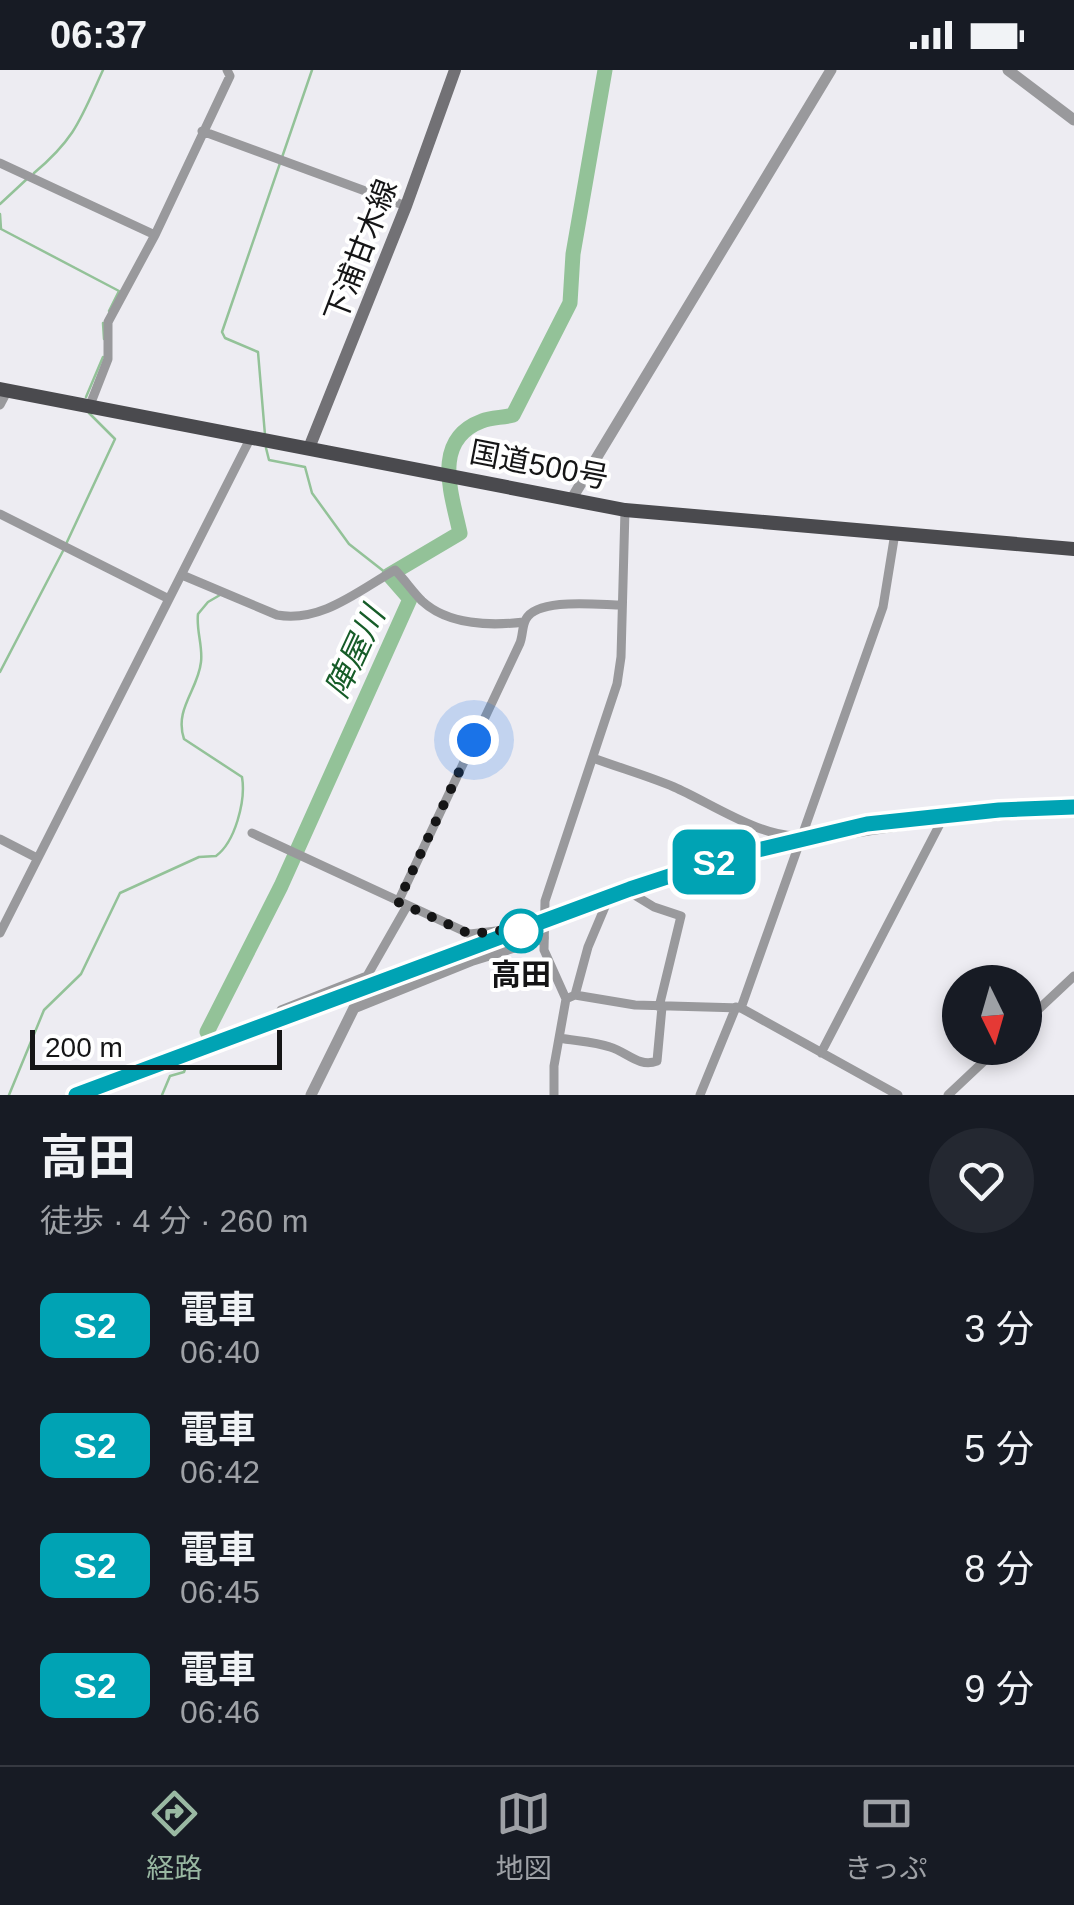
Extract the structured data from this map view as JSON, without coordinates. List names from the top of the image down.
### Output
{
  "streets": {
    "highway": ["国道500号"],
    "main road": ["下浦甘木線"]
  },
  "crossings": [
    ["下浦甘木線", "国道500号"]
  ],
  "water": ["陣屋川"],
  "places": ["高田"],
  "scale_bar": "200 m",
  "north": "bottom",
  "page": {
    "status": "06:37",
    "on_map": "S2",
    "scale": "200 m",
    "heading": ["高田", "徒歩 · 4 分 · 260 m"],
    "list": [
      {
        "mark": "S2",
        "name": "電車",
        "note": "06:40",
        "value": "3 分"
      },
      {
        "mark": "S2",
        "name": "電車",
        "note": "06:42",
        "value": "5 分"
      },
      {
        "mark": "S2",
        "name": "電車",
        "note": "06:45",
        "value": "8 分"
      },
      {
        "mark": "S2",
        "name": "電車",
        "note": "06:46",
        "value": "9 分"
      }
    ],
    "tabs": ["経路", "地図", "きっぷ"]
  }
}
